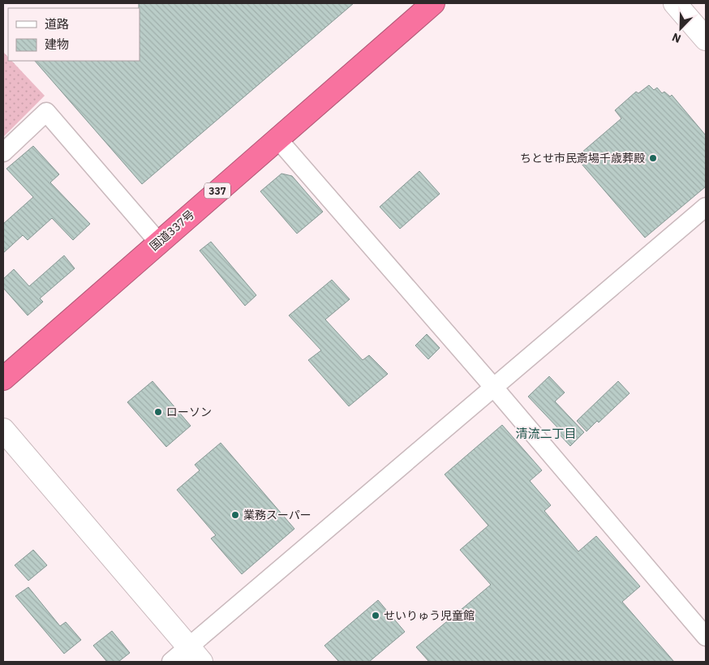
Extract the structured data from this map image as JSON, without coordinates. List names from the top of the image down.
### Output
{
  "streets": {
    "highway": ["337", "国道337号"]
  },
  "districts": ["清流二丁目"],
  "places": [
    "ちとせ市民斎場千歳葬殿",
    "ローソン",
    "業務スーパー",
    "せいりゅう児童館"
  ],
  "legend": ["道路", "建物"],
  "north": "bottom left"
}
